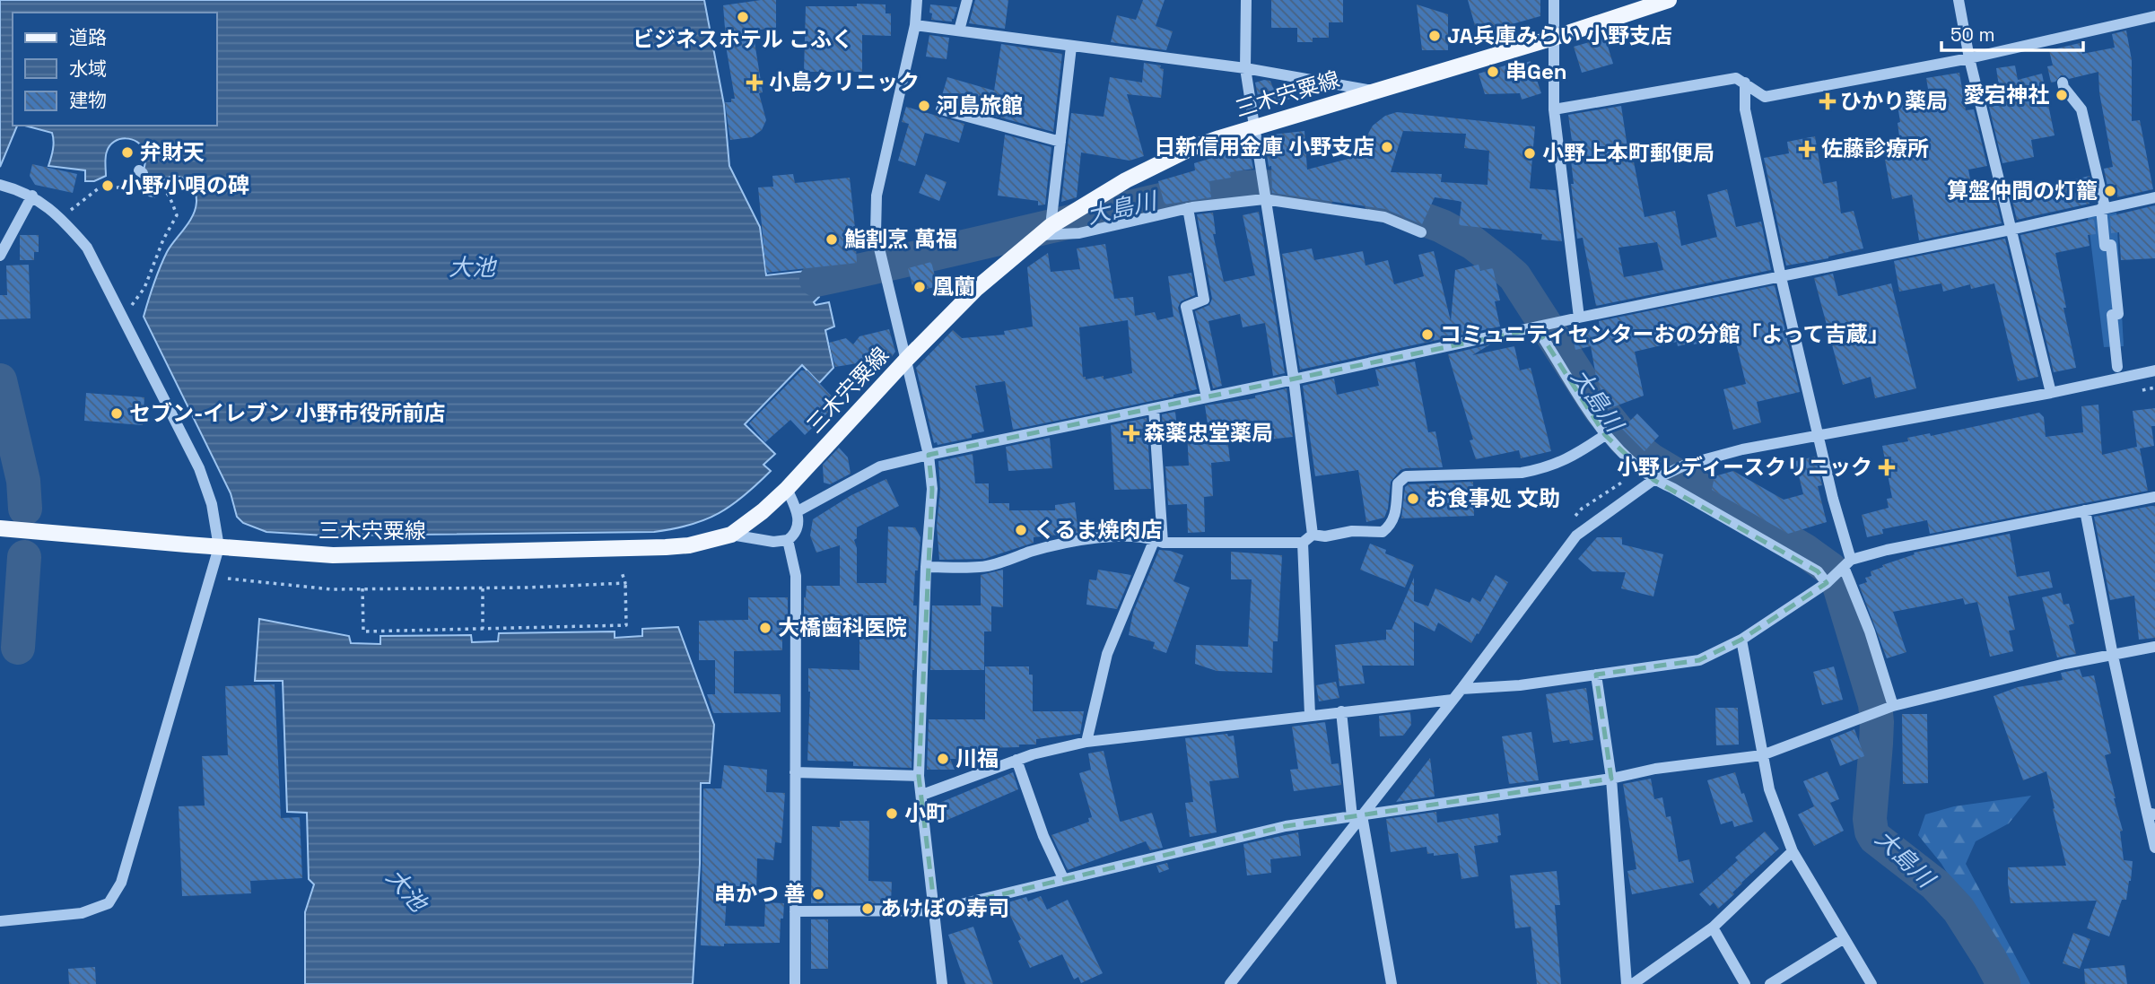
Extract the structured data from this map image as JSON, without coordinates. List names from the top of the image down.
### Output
{
  "streets": {
    "main road": ["三木宍粟線"]
  },
  "water": ["大島川", "大池"],
  "places": {
    "other": [
      "ビジネスホテル こふく",
      "JA兵庫みらい 小野支店",
      "串Gen",
      "愛宕神社",
      "河島旅館",
      "日新信用金庫 小野支店",
      "弁財天",
      "小野上本町郵便局",
      "小野小唄の碑",
      "算盤仲間の灯籠",
      "鮨割烹 萬福",
      "凰蘭",
      "コミュニティセンターおの分館「よって吉蔵」",
      "セブン-イレブン 小野市役所前店",
      "お食事処 文助",
      "くるま焼肉店",
      "大橋歯科医院",
      "川福",
      "小町",
      "串かつ 善",
      "あけぼの寿司"
    ],
    "health": [
      "小島クリニック",
      "ひかり薬局",
      "佐藤診療所",
      "森薬忠堂薬局",
      "小野レディースクリニック"
    ]
  },
  "legend": ["道路", "水域", "建物"],
  "scale_bar": "50 m"
}
